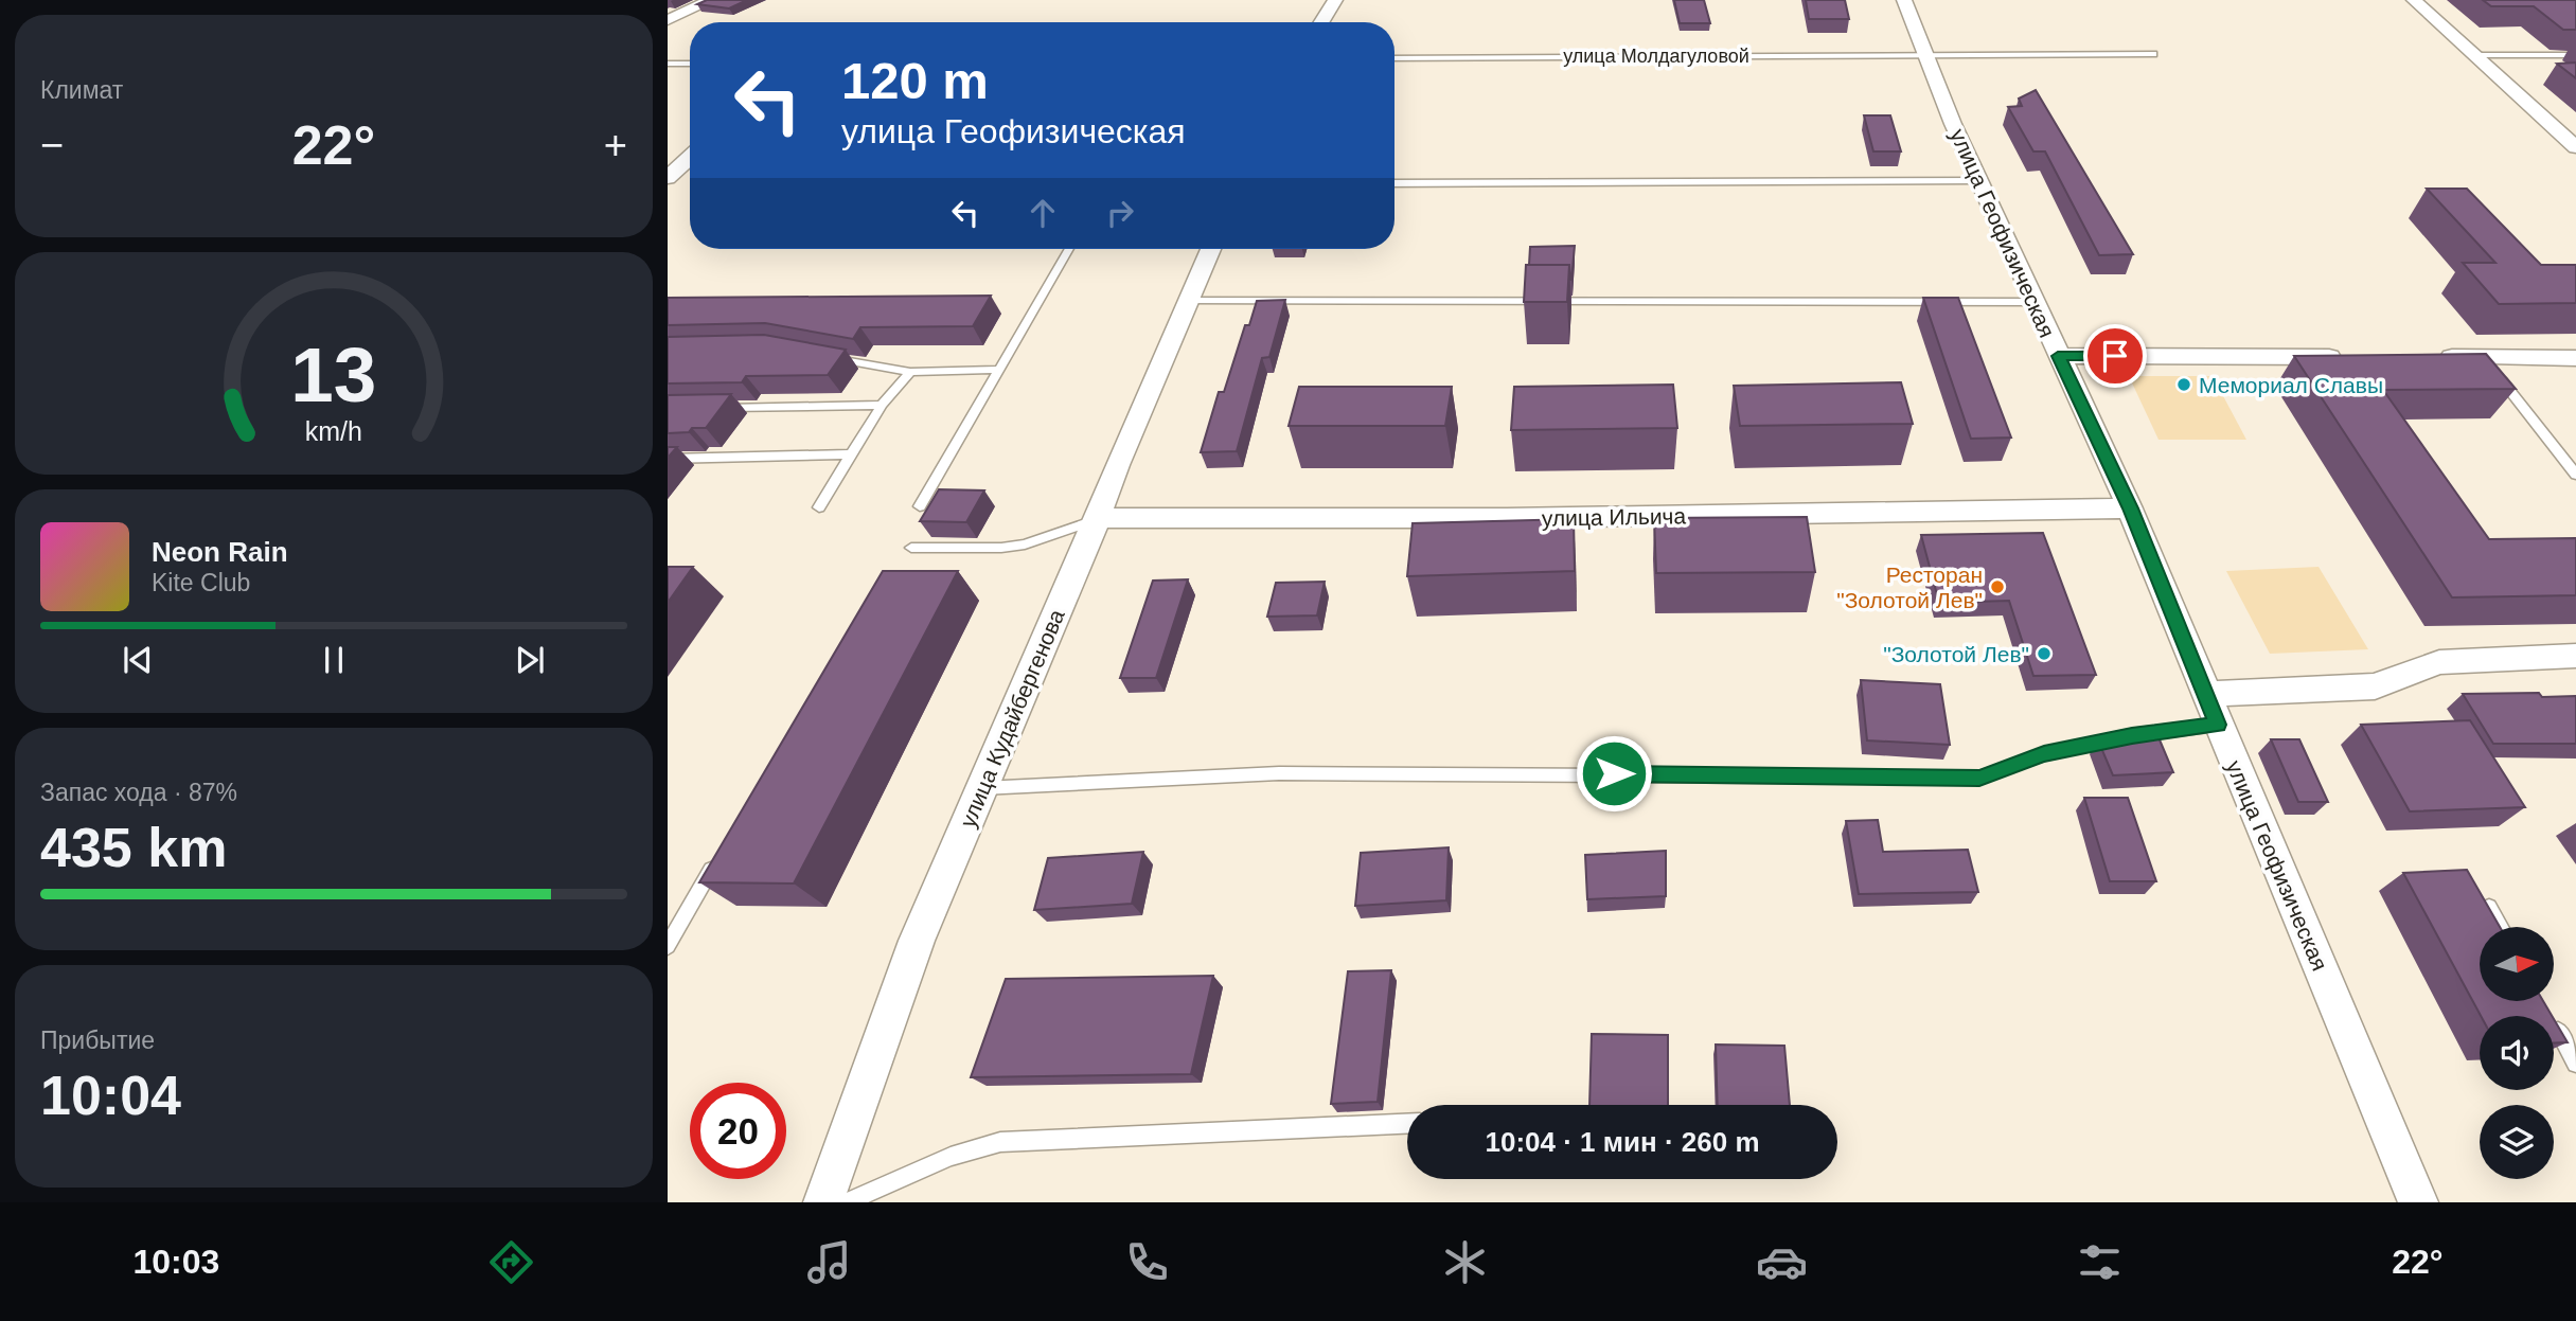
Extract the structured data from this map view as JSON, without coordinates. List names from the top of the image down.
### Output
{
  "streets": {
    "street": ["улица Геофизическая", "улица Ильича", "улица Кудайбергенова"],
    "lane": ["улица Молдагуловой"]
  },
  "crossings": [
    ["улица Молдагуловой", "улица Геофизическая"],
    ["улица Геофизическая", "улица Ильича"],
    ["улица Ильича", "улица Кудайбергенова"]
  ],
  "places": ["Мемориал Славы", "Ресторан \"Золотой Лев\"", "\"Золотой Лев\""],
  "north": "right",
  "page": {
    "tile": [
      "Климат",
      ["Запас хода · 87%", "435 km"],
      ["Прибытие", "10:04"]
    ],
    "turn": ["120 m", "улица Геофизическая"],
    "heat": ["−", "22°", "+"],
    "song": ["Neon Rain", "Kite Club"],
    "limit": "20",
    "trip": "10:04 · 1 мин · 260 m",
    "tabs": ["10:03", "22°"],
    "gauge": ["13", "km/h"]
  }
}
